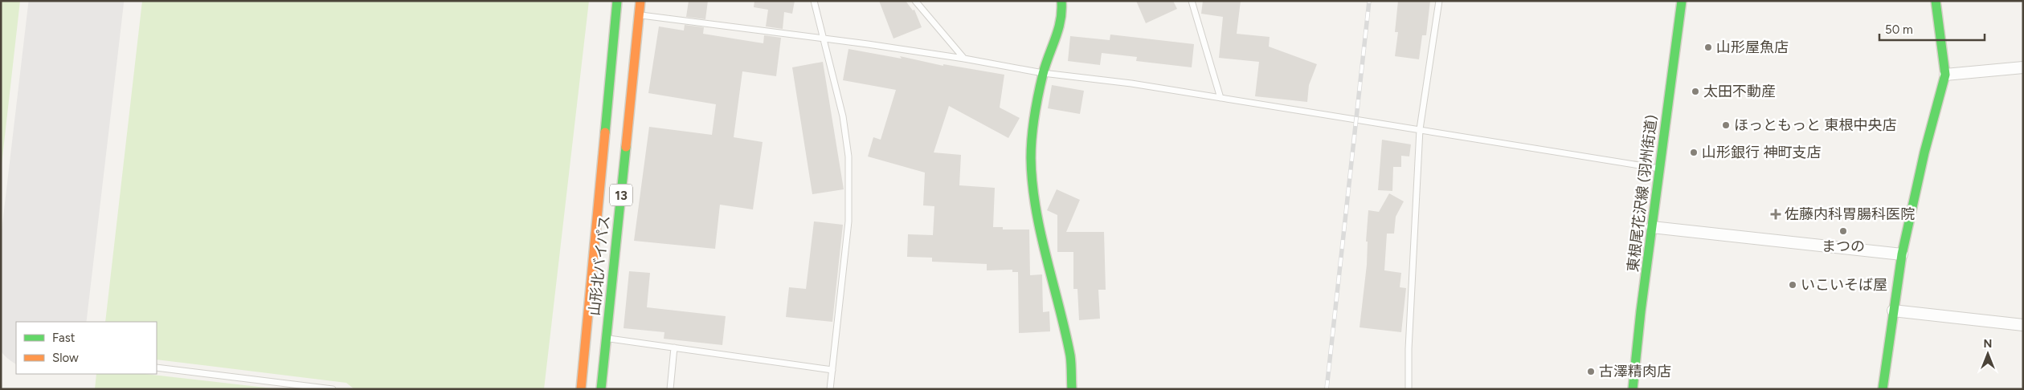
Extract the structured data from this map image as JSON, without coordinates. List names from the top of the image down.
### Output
{
  "streets": {
    "main road": ["東根尾花沢線 (羽州街道)", "13", "山形北バイパス"]
  },
  "places": {
    "other": [
      "山形屋魚店",
      "太田不動産",
      "ほっともっと 東根中央店",
      "山形銀行 神町支店",
      "まつの",
      "いこいそば屋",
      "古澤精肉店"
    ],
    "health": ["佐藤内科胃腸科医院"]
  },
  "legend": ["Fast", "Slow"],
  "scale_bar": "50 m",
  "north": "top"
}
